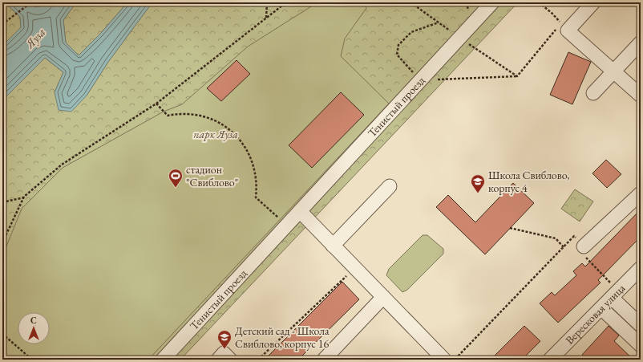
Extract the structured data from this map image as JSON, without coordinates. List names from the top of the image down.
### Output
{
  "streets": {
    "street": ["Тенистый проезд", "Вересковая улица"]
  },
  "water": ["Яуза"],
  "parks": ["парк Яуза"],
  "places": {
    "sports": ["стадион \"Свиблово\""],
    "school or university": ["Школа Свиблово, корпус 4", "Детский сад - Школа Свиблово, корпус 16"]
  },
  "north": "top"
}
